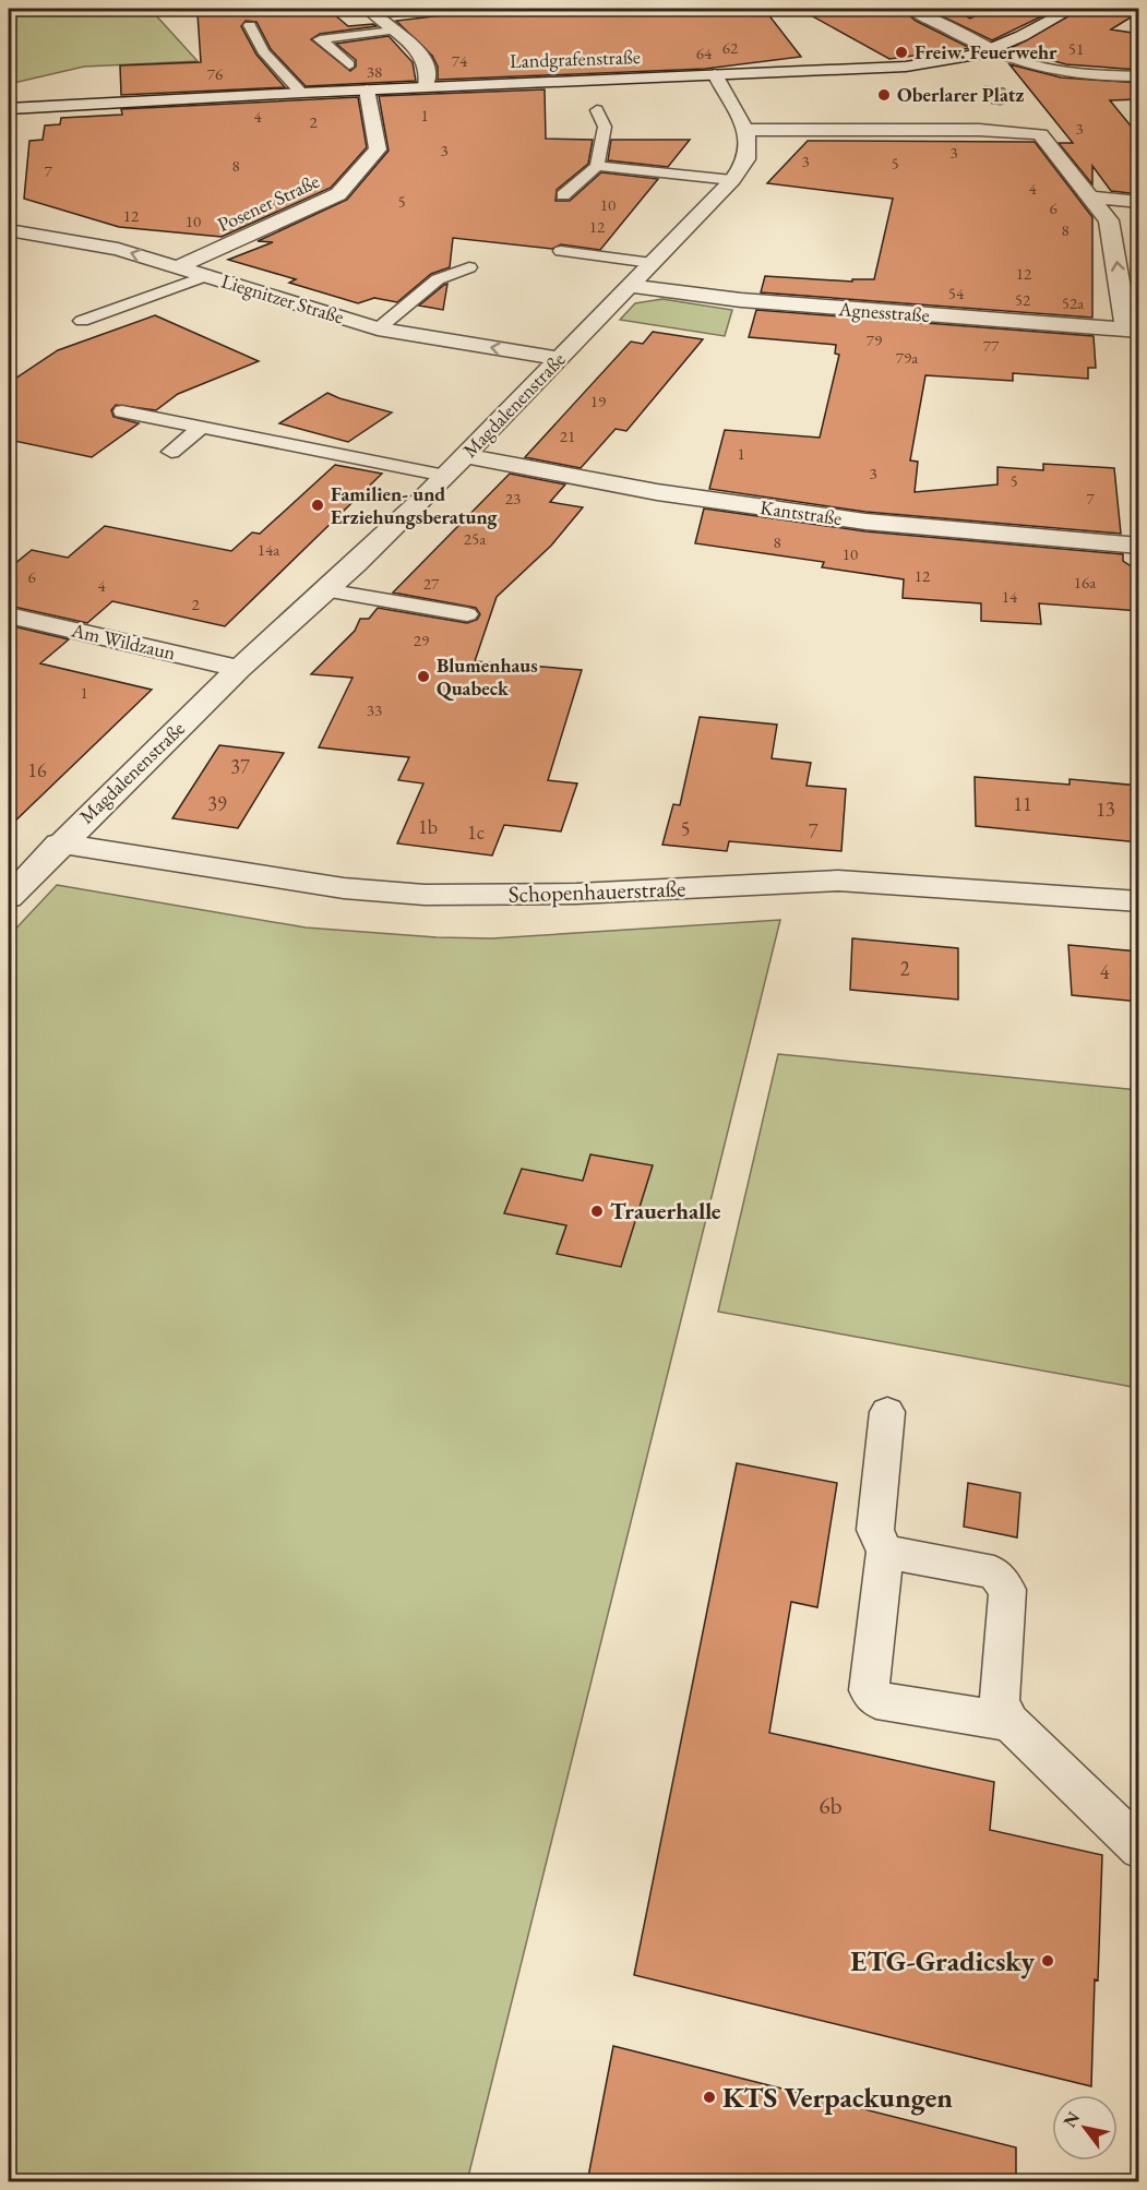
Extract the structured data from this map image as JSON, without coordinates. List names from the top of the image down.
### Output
{
  "streets": {
    "street": [
      "Landgrafenstraße",
      "Posener Straße",
      "Liegnitzer Straße",
      "Agnesstraße",
      "Magdalenenstraße",
      "Kantstraße",
      "Am Wildzaun",
      "Schopenhauerstraße"
    ]
  },
  "crossings": [
    ["Landgrafenstraße", "Posener Straße"],
    ["Landgrafenstraße", "Magdalenenstraße"],
    ["Posener Straße", "Liegnitzer Straße"],
    ["Liegnitzer Straße", "Magdalenenstraße"],
    ["Agnesstraße", "Magdalenenstraße"],
    ["Magdalenenstraße", "Kantstraße"],
    ["Magdalenenstraße", "Am Wildzaun"],
    ["Magdalenenstraße", "Schopenhauerstraße"]
  ],
  "one_way": ["Liegnitzer Straße"],
  "places": [
    "Freiw. Feuerwehr",
    "Oberlarer Platz",
    "Familien- und Erziehungsberatung",
    "Blumenhaus Quabeck",
    "Trauerhalle",
    "ETG-Gradicsky",
    "KTS Verpackungen"
  ],
  "house_numbers": [
    "62",
    "51",
    "64",
    "74",
    "38",
    "76",
    "1",
    "4",
    "2",
    "3",
    "3",
    "3",
    "3",
    "5",
    "8",
    "7",
    "4",
    "5",
    "10",
    "6",
    "12",
    "10",
    "12",
    "8",
    "12",
    "54",
    "52",
    "52a",
    "79",
    "77",
    "79a",
    "19",
    "21",
    "1",
    "3",
    "5",
    "23",
    "7",
    "25a",
    "8",
    "14a",
    "10",
    "12",
    "6",
    "16a",
    "27",
    "4",
    "14",
    "2",
    "29",
    "1",
    "33",
    "37",
    "16",
    "39",
    "11",
    "13",
    "1b",
    "5",
    "7",
    "1c",
    "2",
    "4",
    "6b"
  ],
  "north": "top left"
}
